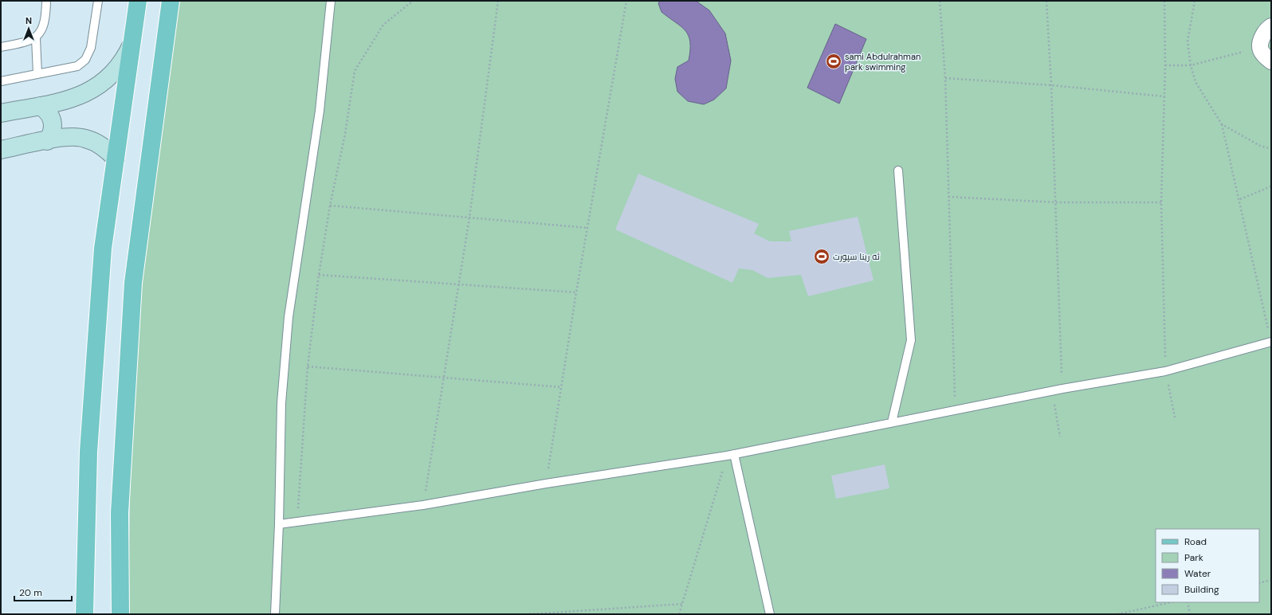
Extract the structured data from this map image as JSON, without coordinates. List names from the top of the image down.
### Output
{
  "places": {
    "sports": ["sami Abdulrahman park swimming", "ئه رينا سپورت"]
  },
  "legend": [
    "Road",
    "Park",
    "Water",
    "Building"
  ],
  "scale_bar": "20 m",
  "north": "top"
}
